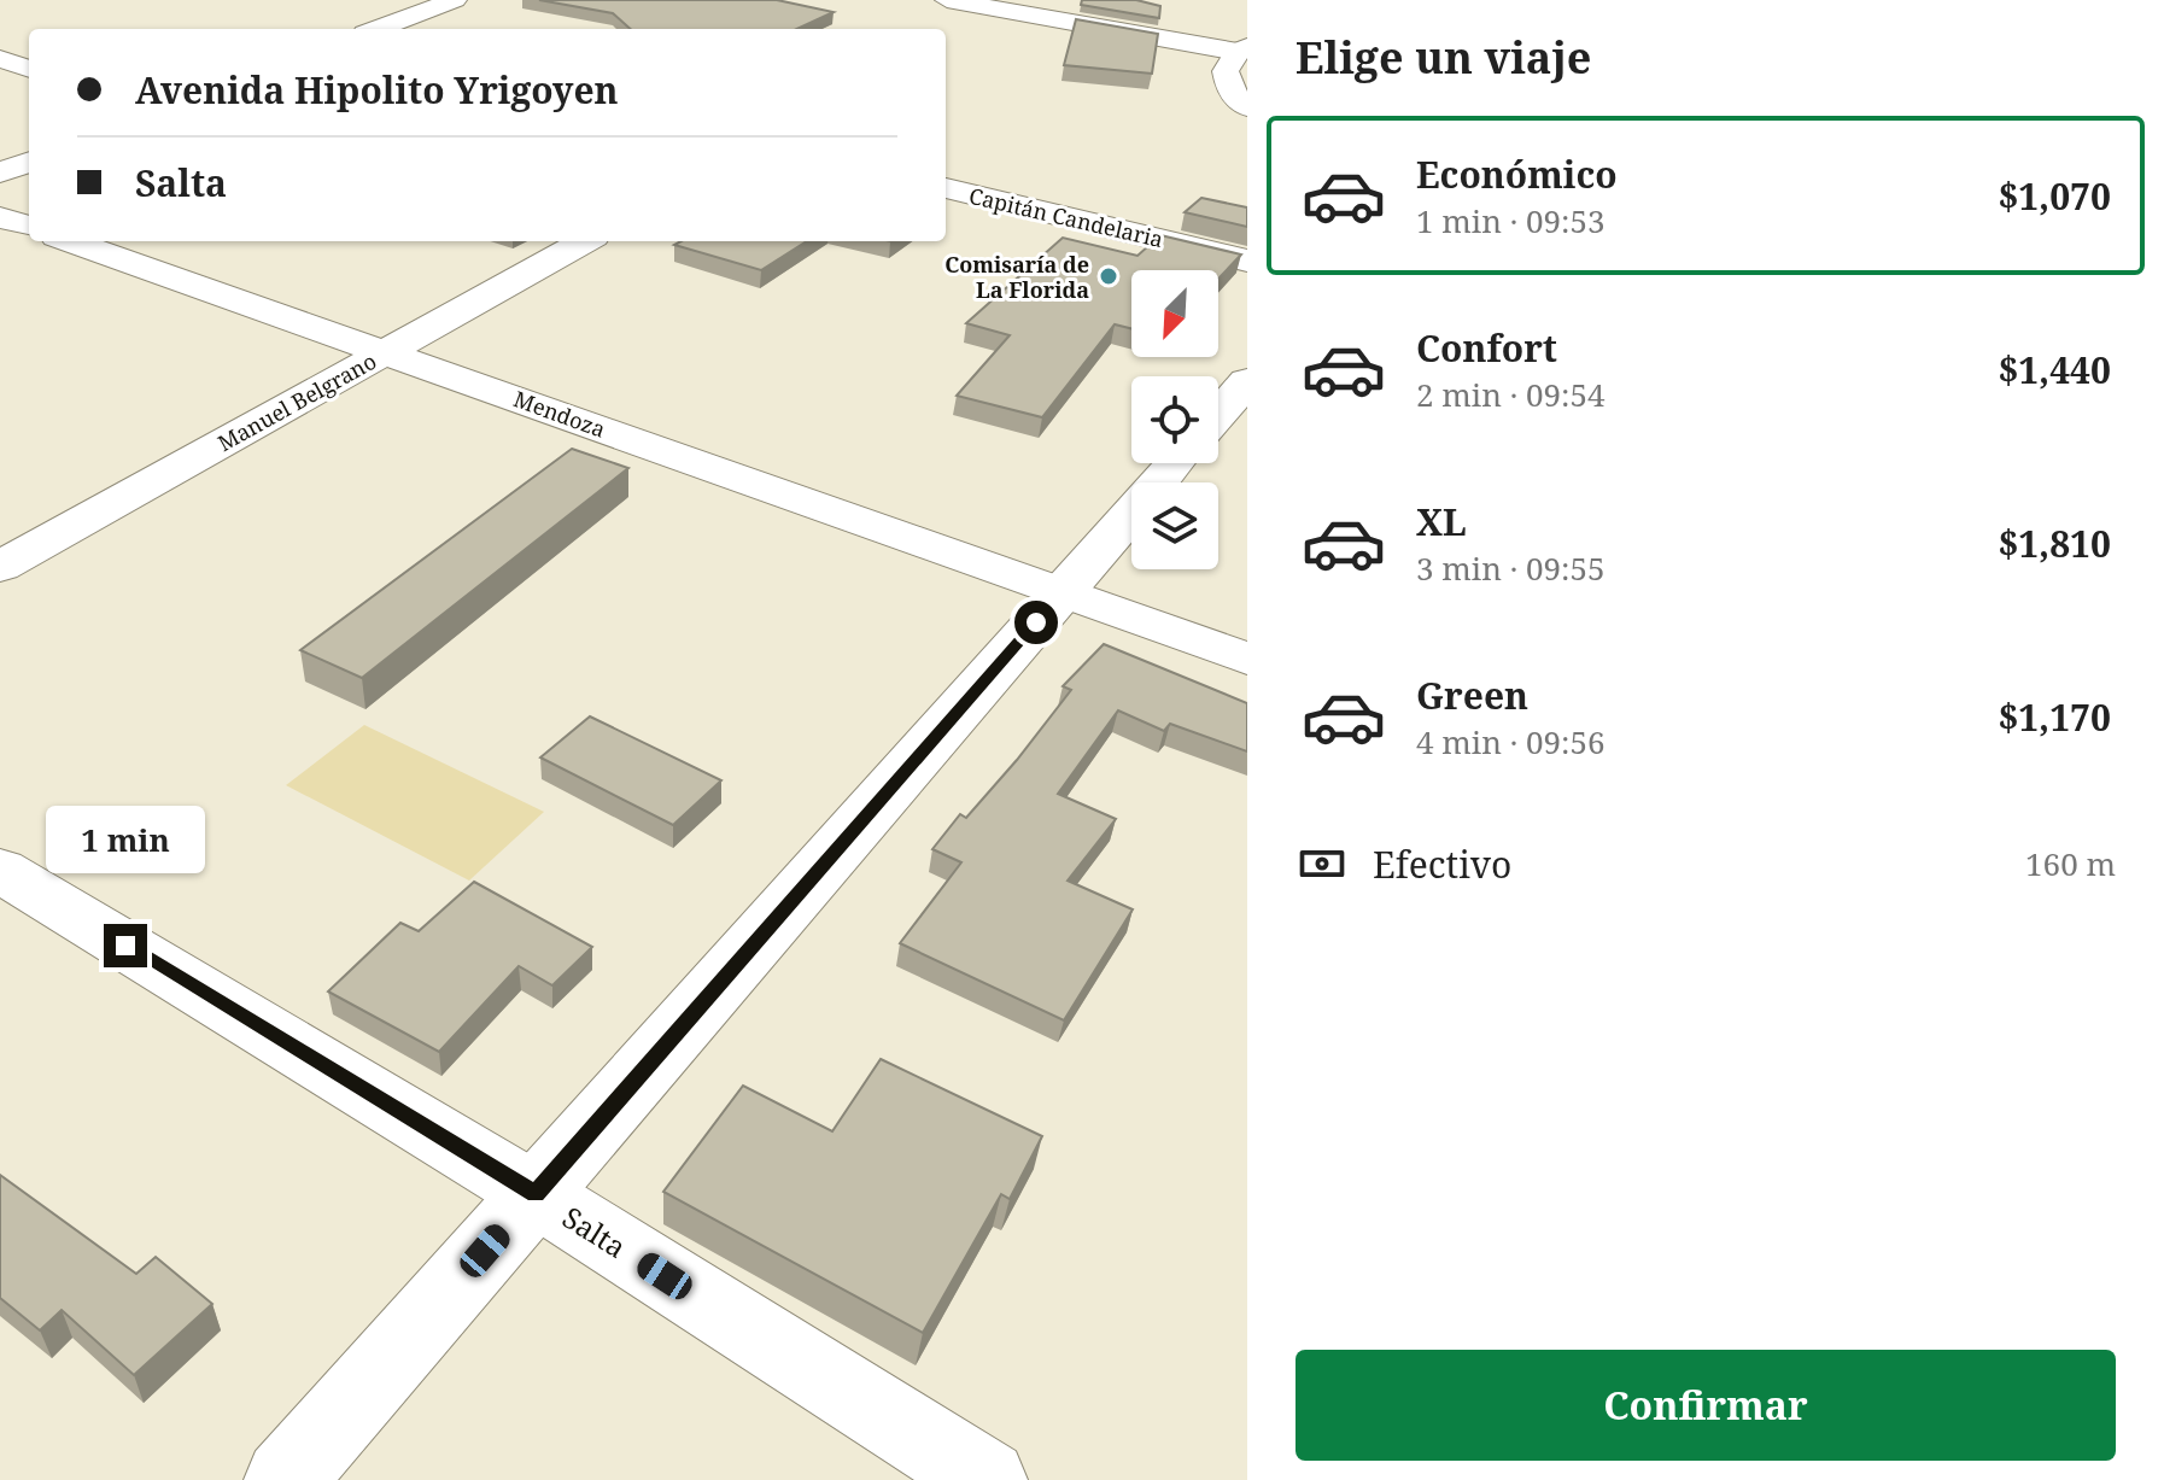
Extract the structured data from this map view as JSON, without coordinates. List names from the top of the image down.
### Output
{
  "streets": {
    "street": [
      "Capitán Candelaria",
      "Manuel Belgrano",
      "Mendoza",
      "Salta"
    ]
  },
  "crossings": [
    ["Manuel Belgrano", "Mendoza"]
  ],
  "places": ["Comisaría de La Florida"],
  "north": "bottom left",
  "page": {
    "heading": "Elige un viaje",
    "banner": ["Avenida Hipolito Yrigoyen", "Salta"],
    "list": [
      {
        "name": "Económico",
        "note": "1 min · 09:53",
        "value": "$1,070"
      },
      {
        "name": "Confort",
        "note": "2 min · 09:54",
        "value": "$1,440"
      },
      {
        "name": "XL",
        "note": "3 min · 09:55",
        "value": "$1,810"
      },
      {
        "name": "Green",
        "note": "4 min · 09:56",
        "value": "$1,170"
      }
    ],
    "bubble": "1 min",
    "pay": ["Efectivo", "160 m"],
    "buttons": "Confirmar"
  }
}
